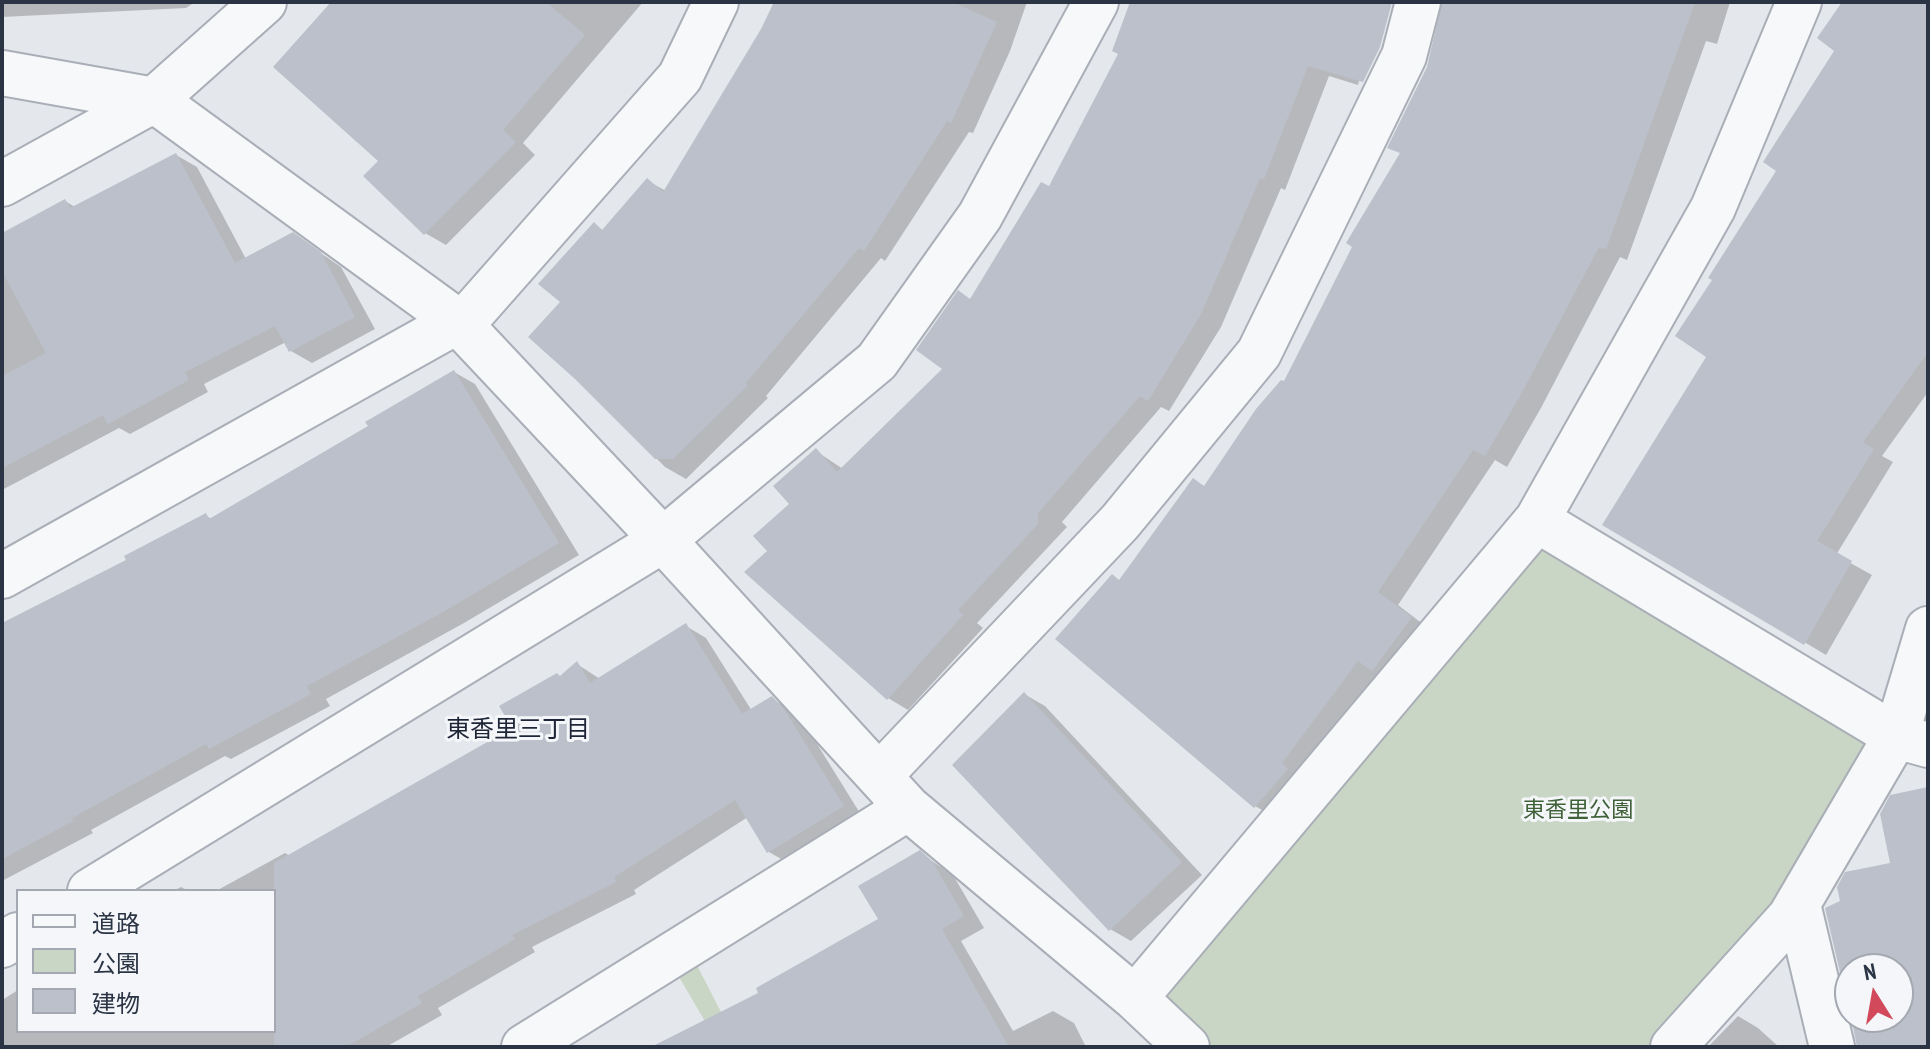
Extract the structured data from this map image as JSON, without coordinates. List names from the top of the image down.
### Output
{
  "districts": ["東香里三丁目"],
  "parks": ["東香里公園"],
  "legend": ["道路", "公園", "建物"],
  "north": "top"
}
